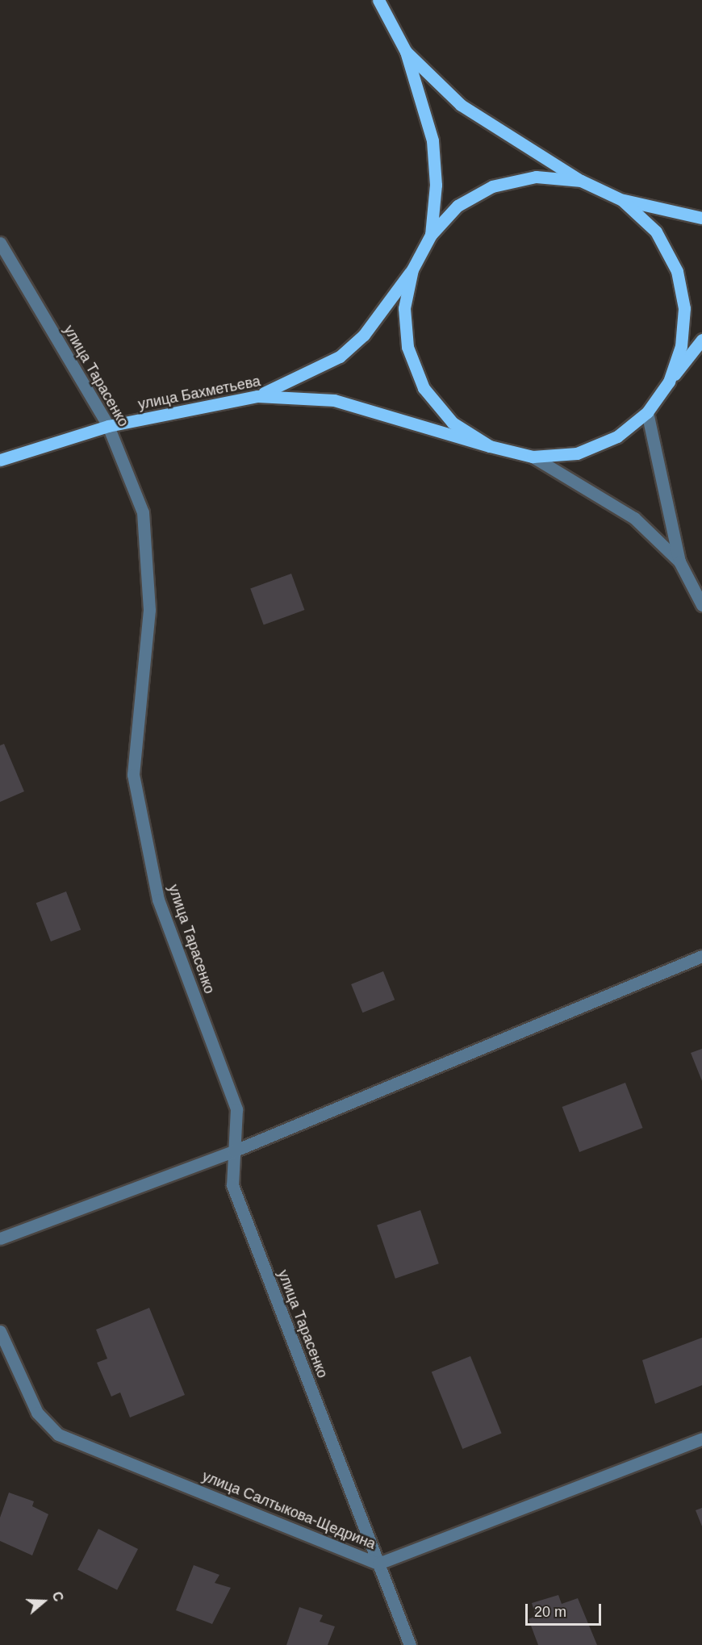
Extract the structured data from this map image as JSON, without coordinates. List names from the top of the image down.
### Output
{
  "streets": {
    "main road": ["улица Бахметьева"],
    "street": ["улица Тарасенко", "улица Салтыкова-Щедрина"]
  },
  "crossings": [
    ["улица Тарасенко", "улица Бахметьева"],
    ["улица Тарасенко", "улица Салтыкова-Щедрина"]
  ],
  "scale_bar": "20 m",
  "north": "right"
}
